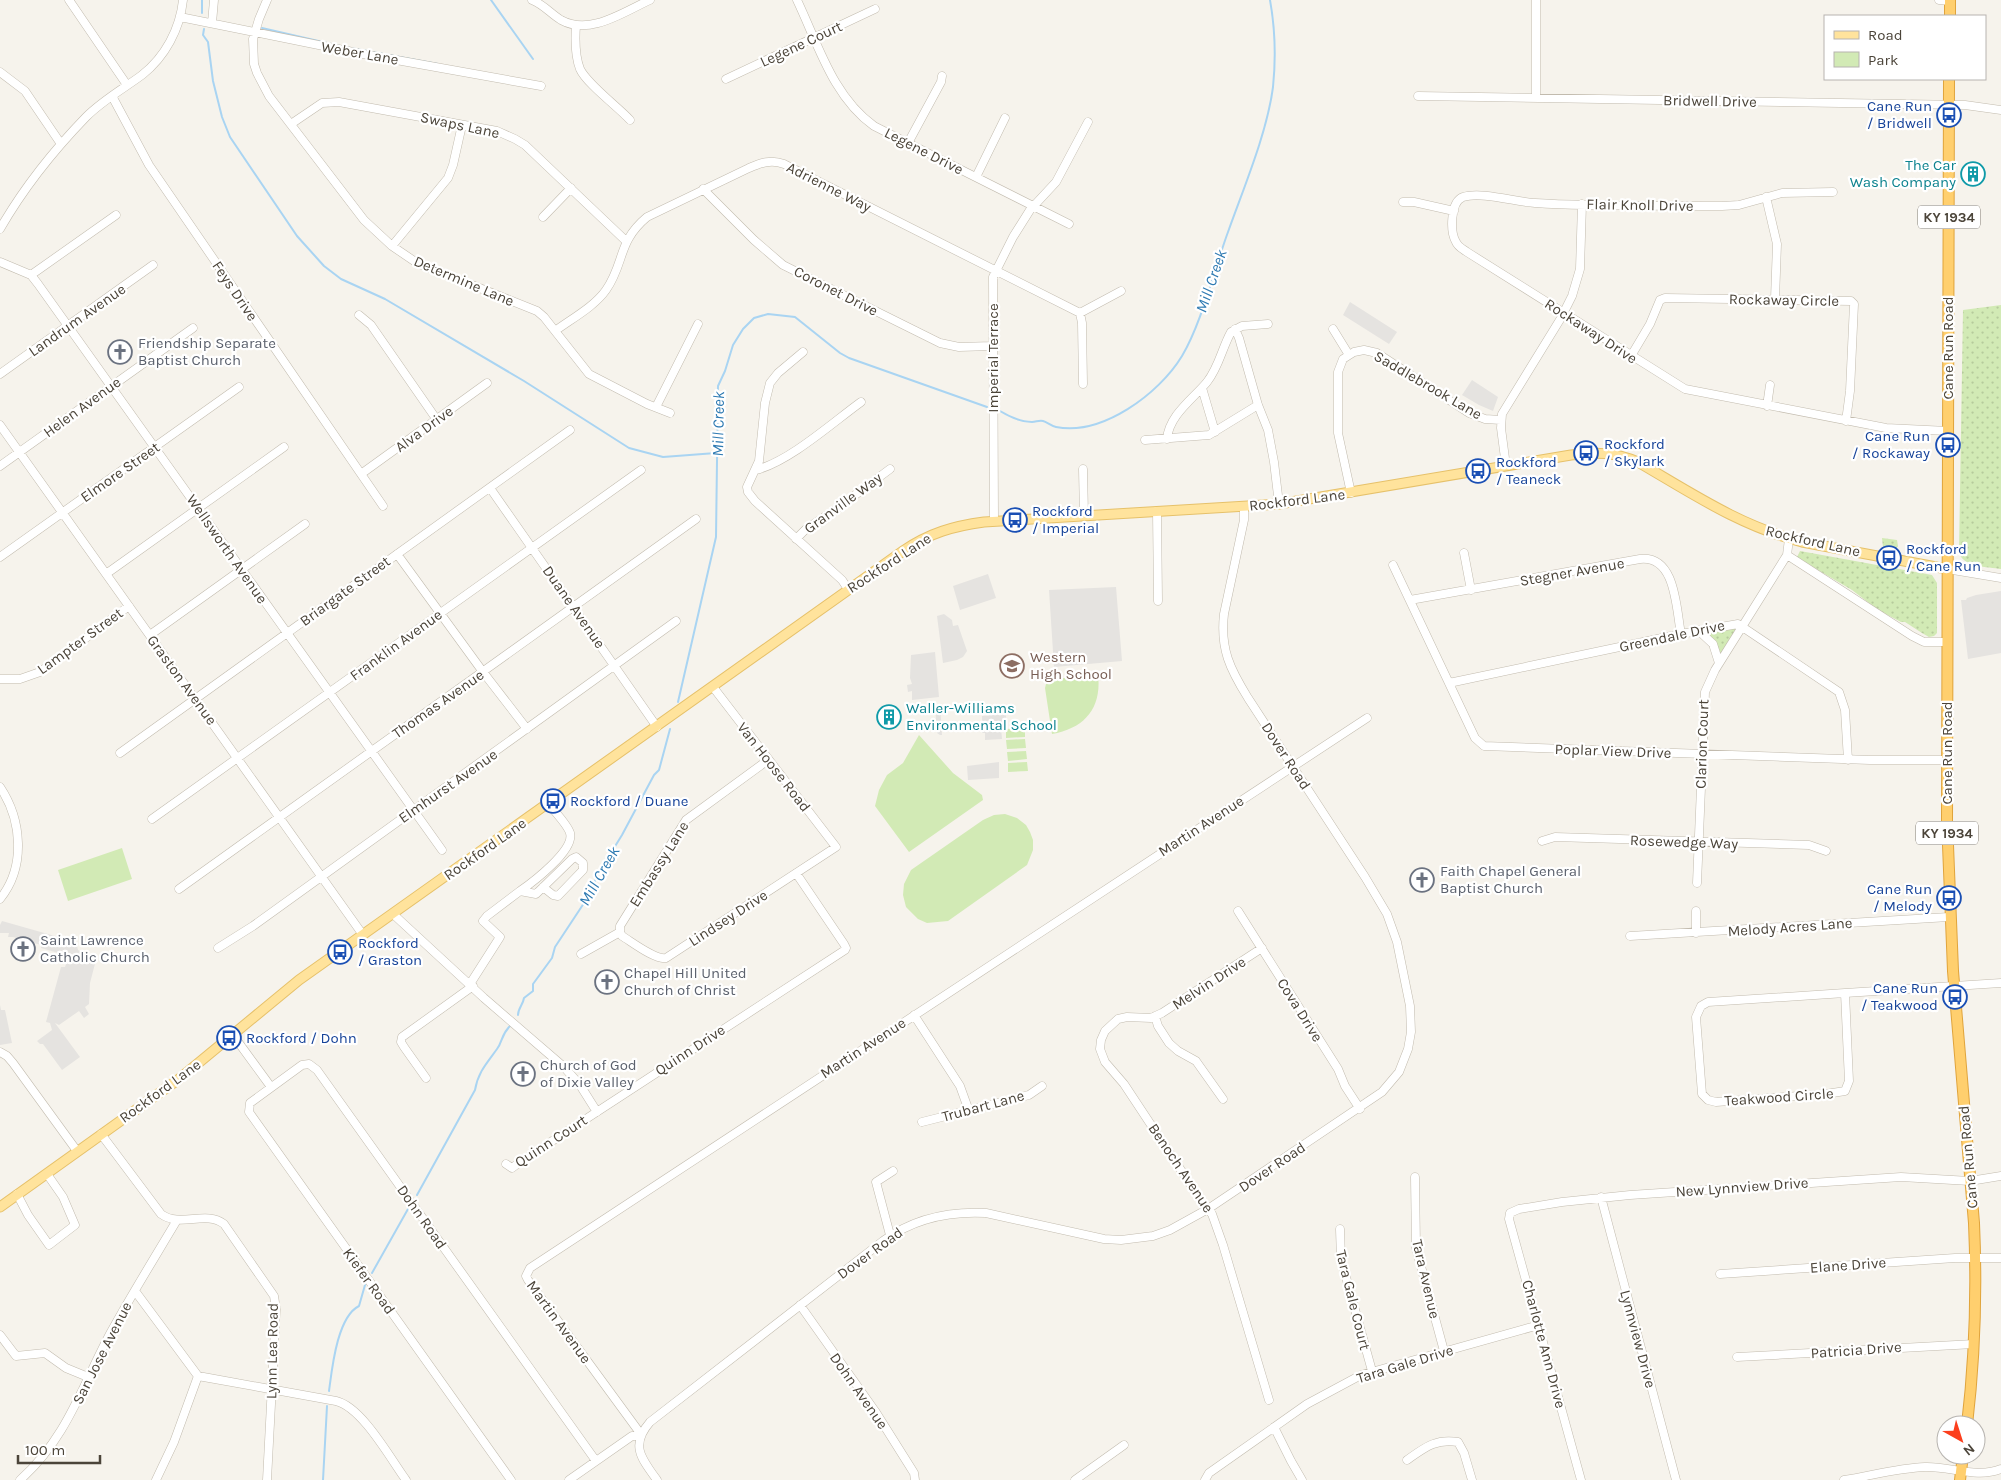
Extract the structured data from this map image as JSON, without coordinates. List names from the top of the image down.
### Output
{
  "streets": {
    "highway": ["KY 1934", "Cane Run Road"],
    "main road": ["Rockford Lane"],
    "street": [
      "Legene Court",
      "Weber Lane",
      "Bridwell Drive",
      "Swaps Lane",
      "Legene Drive",
      "Adrienne Way",
      "Flair Knoll Drive",
      "Determine Lane",
      "Feys Drive",
      "Coronet Drive",
      "Rockaway Circle",
      "Landrum Avenue",
      "Rockaway Drive",
      "Imperial Terrace",
      "Saddlebrook Lane",
      "Helen Avenue",
      "Alva Drive",
      "Elmore Street",
      "Granville Way",
      "Wellsworth Avenue",
      "Stegner Avenue",
      "Briargate Street",
      "Duane Avenue",
      "Greendale Drive",
      "Lampter Street",
      "Franklin Avenue",
      "Graston Avenue",
      "Thomas Avenue",
      "Clarion Court",
      "Poplar View Drive",
      "Dover Road",
      "Van Hoose Road",
      "Elmhurst Avenue",
      "Martin Avenue",
      "Rosewedge Way",
      "Embassy Lane",
      "Lindsey Drive",
      "Melody Acres Lane",
      "Melvin Drive",
      "Cova Drive",
      "Quinn Drive",
      "Teakwood Circle",
      "Trubart Lane",
      "Quinn Court",
      "Benoch Avenue",
      "New Lynnview Drive",
      "Dohn Road",
      "Elane Drive",
      "Tara Avenue",
      "Kiefer Road",
      "Tara Gale Court",
      "Lynnview Drive",
      "Charlotte Ann Drive",
      "Patricia Drive",
      "Lynn Lea Road",
      "San Jose Avenue",
      "Tara Gale Drive",
      "Dohn Avenue"
    ]
  },
  "crossings": [
    ["Legene Court", "Legene Drive"],
    ["Weber Lane", "Determine Lane"],
    ["Bridwell Drive", "Cane Run Road"],
    ["Swaps Lane", "Adrienne Way"],
    ["Swaps Lane", "Determine Lane"],
    ["Legene Drive", "Imperial Terrace"],
    ["Adrienne Way", "Determine Lane"],
    ["Adrienne Way", "Coronet Drive"],
    ["Adrienne Way", "Imperial Terrace"],
    ["Flair Knoll Drive", "Rockaway Drive"],
    ["Feys Drive", "Alva Drive"],
    ["Coronet Drive", "Imperial Terrace"],
    ["Rockaway Circle", "Rockaway Drive"],
    ["Landrum Avenue", "Wellsworth Avenue"],
    ["Rockaway Drive", "Cane Run Road"],
    ["Cane Run Road", "Rockford Lane"],
    ["Cane Run Road", "Poplar View Drive"],
    ["Cane Run Road", "Melody Acres Lane"],
    ["Cane Run Road", "Teakwood Circle"],
    ["Cane Run Road", "New Lynnview Drive"],
    ["Cane Run Road", "Elane Drive"],
    ["Cane Run Road", "Patricia Drive"],
    ["Imperial Terrace", "Rockford Lane"],
    ["Helen Avenue", "Wellsworth Avenue"],
    ["Helen Avenue", "Graston Avenue"],
    ["Elmore Street", "Wellsworth Avenue"],
    ["Elmore Street", "Graston Avenue"],
    ["Rockford Lane", "Duane Avenue"],
    ["Rockford Lane", "Graston Avenue"],
    ["Rockford Lane", "Clarion Court"],
    ["Rockford Lane", "Dover Road"],
    ["Rockford Lane", "Van Hoose Road"],
    ["Wellsworth Avenue", "Briargate Street"],
    ["Wellsworth Avenue", "Franklin Avenue"],
    ["Wellsworth Avenue", "Thomas Avenue"],
    ["Wellsworth Avenue", "Elmhurst Avenue"],
    ["Stegner Avenue", "Greendale Drive"],
    ["Stegner Avenue", "Poplar View Drive"],
    ["Briargate Street", "Duane Avenue"],
    ["Briargate Street", "Graston Avenue"],
    ["Duane Avenue", "Franklin Avenue"],
    ["Duane Avenue", "Thomas Avenue"],
    ["Duane Avenue", "Elmhurst Avenue"],
    ["Greendale Drive", "Clarion Court"],
    ["Greendale Drive", "Poplar View Drive"],
    ["Lampter Street", "Graston Avenue"],
    ["Franklin Avenue", "Graston Avenue"],
    ["Graston Avenue", "Thomas Avenue"],
    ["Graston Avenue", "Elmhurst Avenue"],
    ["Clarion Court", "Poplar View Drive"],
    ["Clarion Court", "Rosewedge Way"],
    ["Dover Road", "Martin Avenue"],
    ["Dover Road", "Cova Drive"],
    ["Dover Road", "Benoch Avenue"],
    ["Dover Road", "Dohn Avenue"],
    ["Van Hoose Road", "Embassy Lane"],
    ["Van Hoose Road", "Lindsey Drive"],
    ["Embassy Lane", "Lindsey Drive"],
    ["Lindsey Drive", "Quinn Drive"],
    ["Melvin Drive", "Cova Drive"],
    ["Melvin Drive", "Benoch Avenue"],
    ["Quinn Drive", "Quinn Court"],
    ["New Lynnview Drive", "Lynnview Drive"],
    ["New Lynnview Drive", "Charlotte Ann Drive"],
    ["Dohn Road", "Kiefer Road"],
    ["Tara Avenue", "Tara Gale Drive"],
    ["Tara Gale Court", "Tara Gale Drive"],
    ["Charlotte Ann Drive", "Tara Gale Drive"],
    ["Lynn Lea Road", "San Jose Avenue"]
  ],
  "water": ["Mill Creek"],
  "places": {
    "bus stop": [
      "Cane Run / Bridwell",
      "Cane Run / Rockaway",
      "Rockford / Skylark",
      "Rockford / Teaneck",
      "Rockford / Imperial",
      "Rockford / Cane Run",
      "Rockford / Duane",
      "Cane Run / Melody",
      "Rockford / Graston",
      "Cane Run / Teakwood",
      "Rockford / Dohn"
    ],
    "building": ["The Car Wash Company", "Waller-Williams Environmental School"],
    "church": [
      "Friendship Separate Baptist Church",
      "Faith Chapel General Baptist Church",
      "Saint Lawrence Catholic Church",
      "Chapel Hill United Church of Christ",
      "Church of God of Dixie Valley"
    ],
    "school or university": ["Western High School"]
  },
  "legend": ["Road", "Park"],
  "scale_bar": "100 m",
  "north": "bottom right"
}
